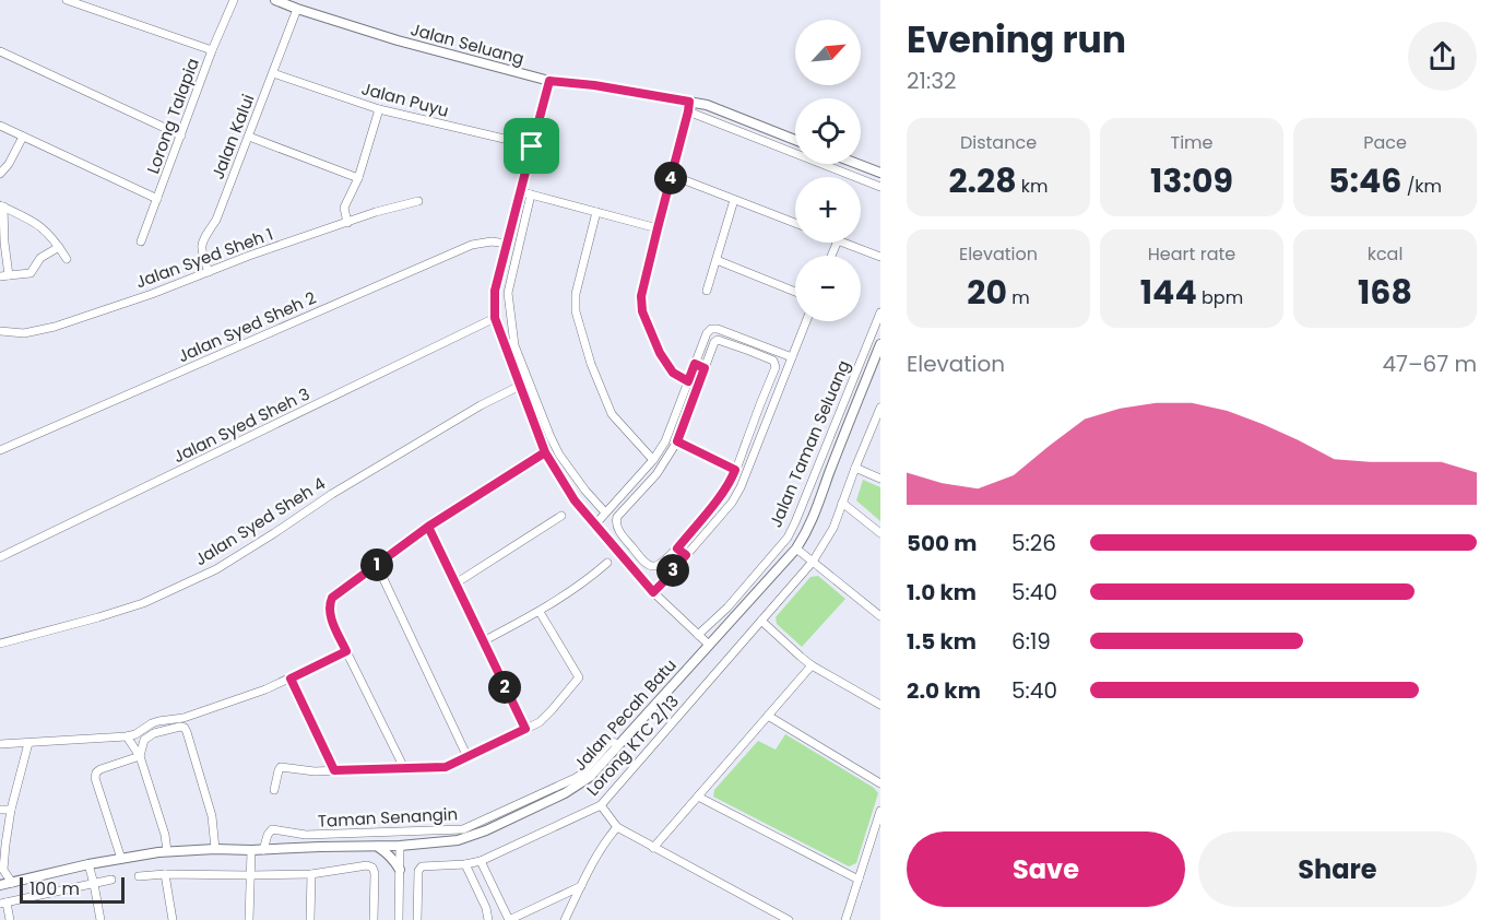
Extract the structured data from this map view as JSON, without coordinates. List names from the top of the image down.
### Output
{
  "streets": {
    "street": [
      "Jalan Seluang",
      "Jalan Puyu",
      "Lorong Talapia",
      "Jalan Kalui",
      "Jalan Syed Sheh 1",
      "Jalan Syed Sheh 2",
      "Jalan Syed Sheh 3",
      "Jalan Taman Seluang",
      "Jalan Syed Sheh 4",
      "Jalan Pecah Batu",
      "Lorong KTC 2/13",
      "Taman Senangin"
    ]
  },
  "crossings": [
    ["Jalan Seluang", "Jalan Kalui"],
    ["Jalan Puyu", "Jalan Kalui"],
    ["Jalan Kalui", "Jalan Syed Sheh 1"],
    ["Jalan Pecah Batu", "Taman Senangin"]
  ],
  "scale_bar": "100 m",
  "north": "top right",
  "page": {
    "heading": ["Evening run", "21:32"],
    "map_buttons": ["+", "−"],
    "stats": [
      ["Distance", "2.28 km"],
      ["Time", "13:09"],
      ["Pace", "5:46 /km"],
      ["Elevation", "20 m"],
      ["Heart rate", "144 bpm"],
      ["kcal", "168"]
    ],
    "pins": [
      "4",
      "1",
      "3",
      "2"
    ],
    "chart": ["Elevation", "47–67 m"],
    "list": [
      {
        "name": "500 m",
        "note": "5:26"
      },
      {
        "name": "1.0 km",
        "note": "5:40"
      },
      {
        "name": "1.5 km",
        "note": "6:19"
      },
      {
        "name": "2.0 km",
        "note": "5:40"
      }
    ],
    "buttons": ["Save", "Share"],
    "scale": "100 m"
  }
}
